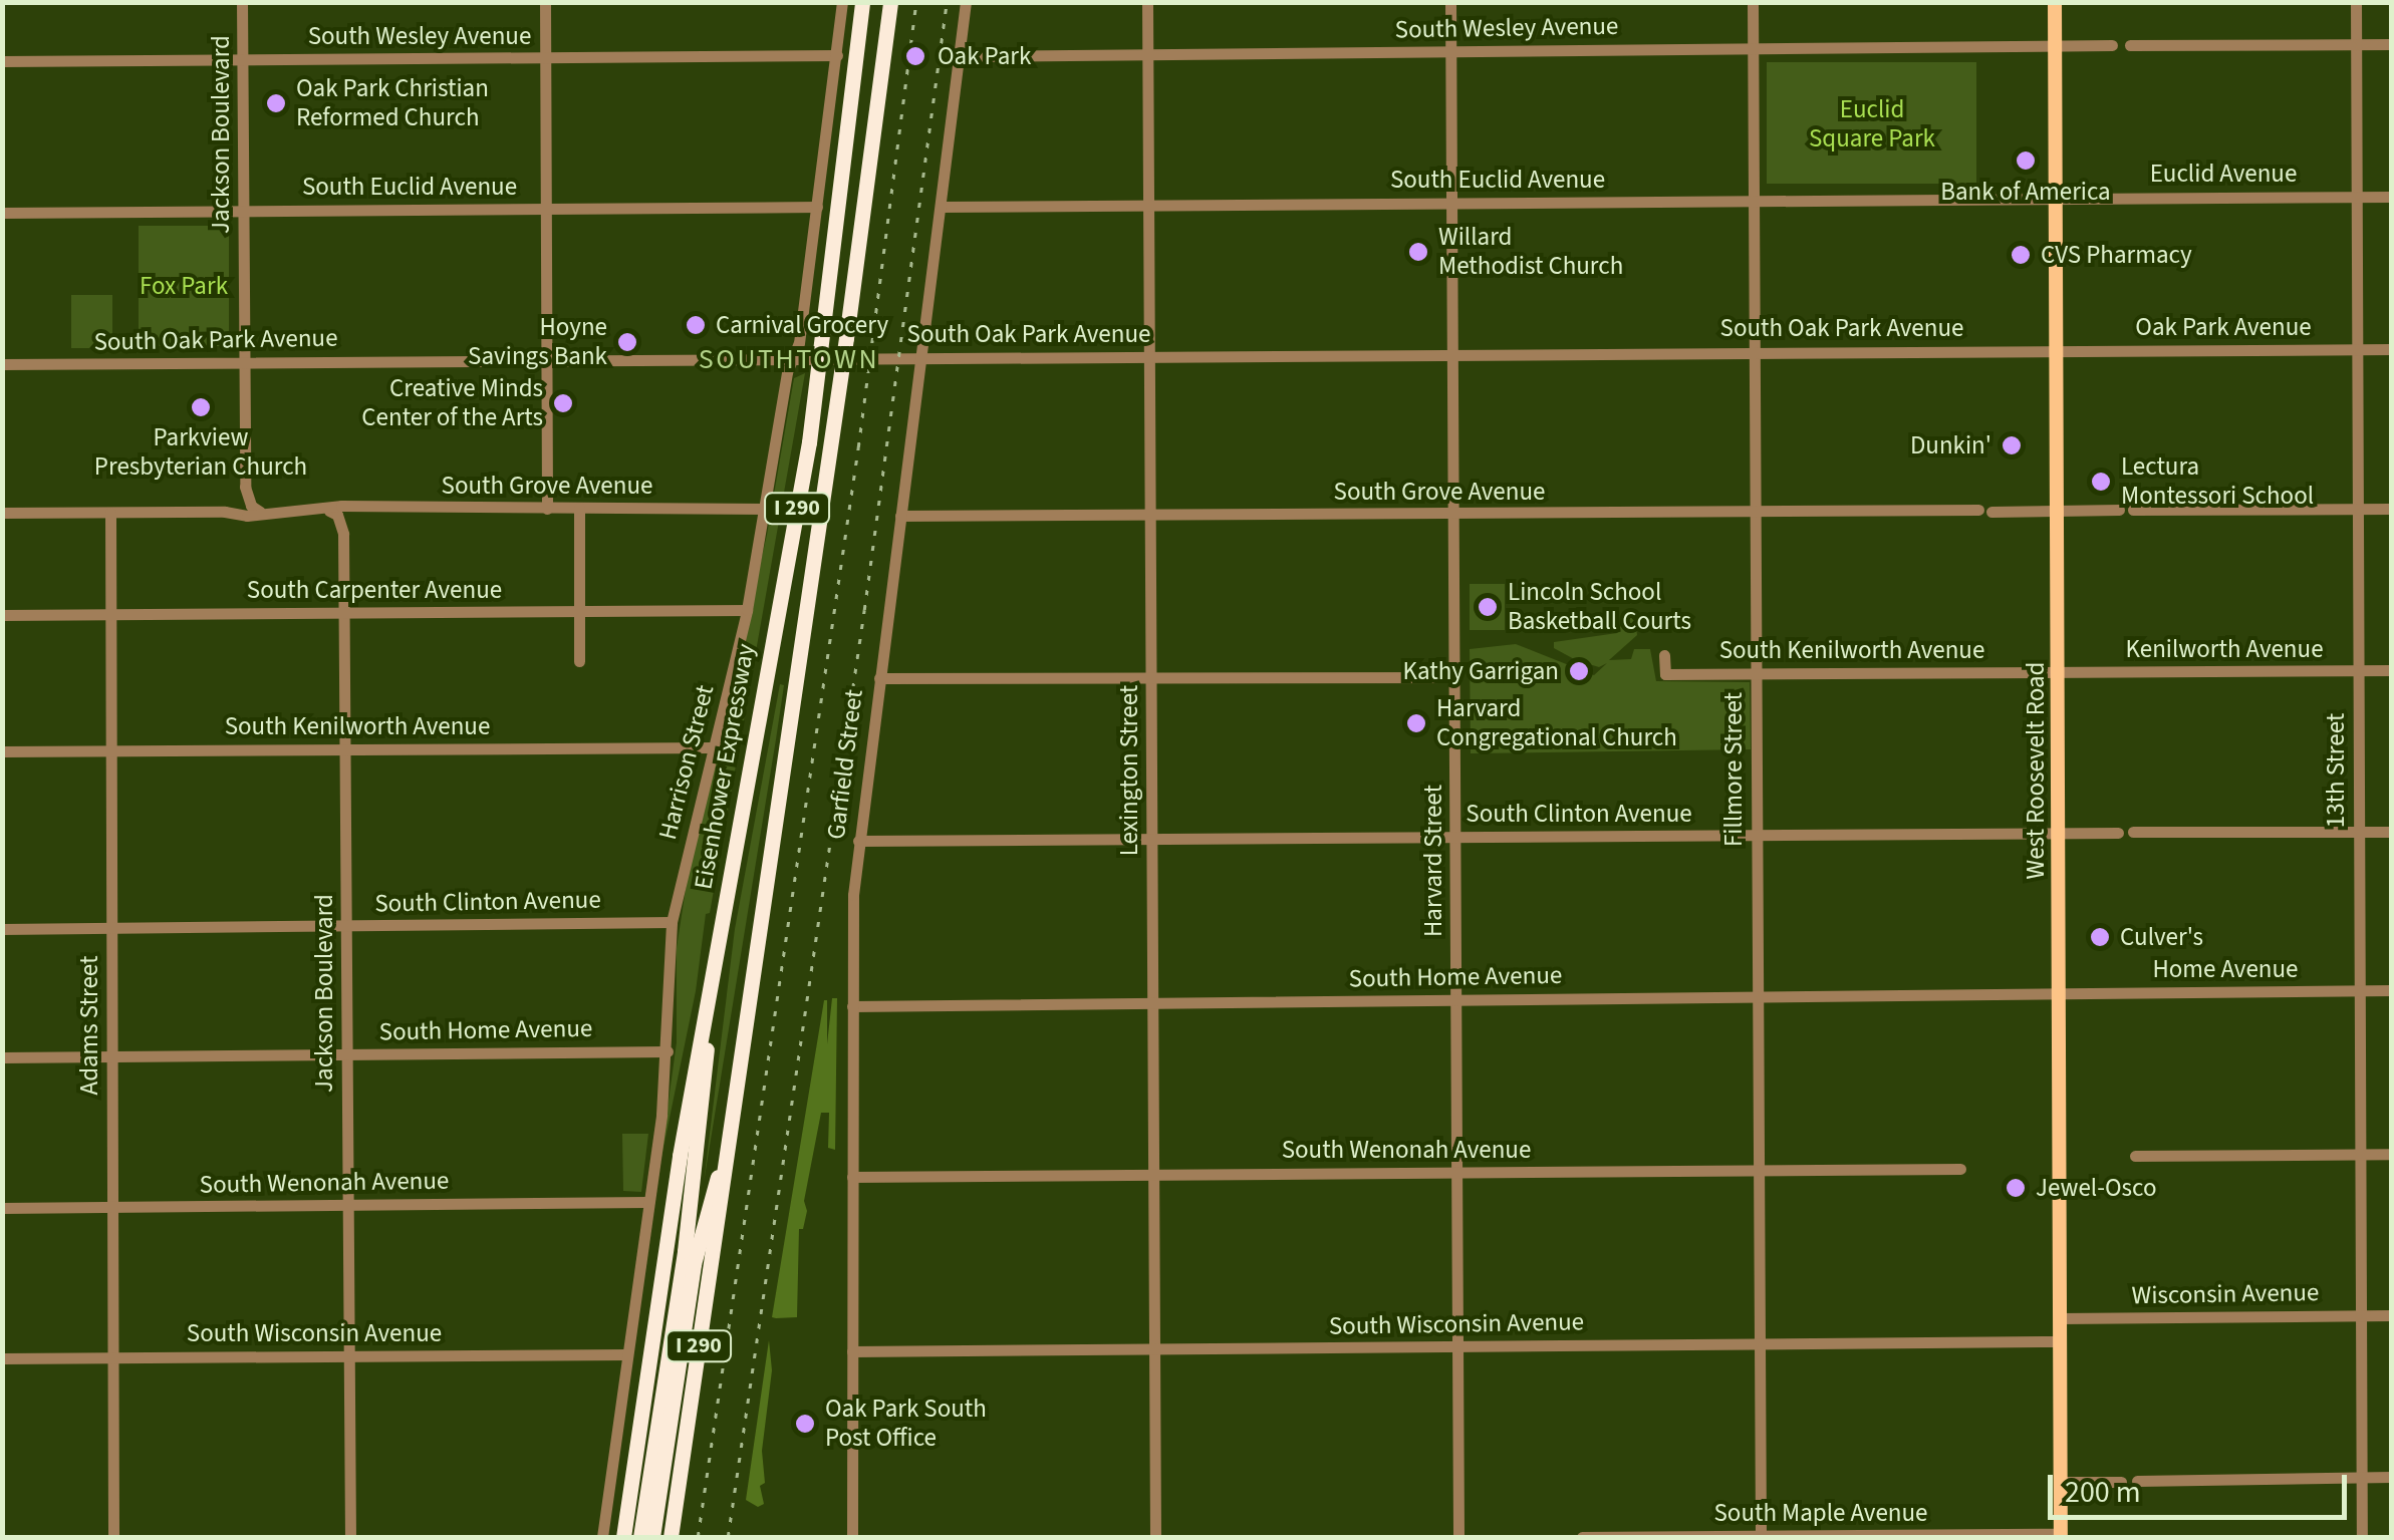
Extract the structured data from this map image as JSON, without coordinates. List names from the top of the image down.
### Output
{
  "streets": {
    "highway": ["I 290", "Eisenhower Expressway"],
    "main road": ["West Roosevelt Road"],
    "street": [
      "South Wesley Avenue",
      "Jackson Boulevard",
      "Euclid Avenue",
      "South Euclid Avenue",
      "Oak Park Avenue",
      "South Oak Park Avenue",
      "South Grove Avenue",
      "South Carpenter Avenue",
      "Kenilworth Avenue",
      "South Kenilworth Avenue",
      "Harrison Street",
      "Garfield Street",
      "Fillmore Street",
      "Lexington Street",
      "13th Street",
      "South Clinton Avenue",
      "Harvard Street",
      "Home Avenue",
      "South Home Avenue",
      "Adams Street",
      "South Wenonah Avenue",
      "Wisconsin Avenue",
      "South Wisconsin Avenue",
      "South Maple Avenue"
    ]
  },
  "crossings": [
    ["South Wesley Avenue", "Jackson Boulevard"],
    ["South Wesley Avenue", "Harrison Street"],
    ["South Wesley Avenue", "Garfield Street"],
    ["South Wesley Avenue", "Fillmore Street"],
    ["South Wesley Avenue", "Lexington Street"],
    ["South Wesley Avenue", "West Roosevelt Road"],
    ["South Wesley Avenue", "Harvard Street"],
    ["Jackson Boulevard", "South Euclid Avenue"],
    ["Jackson Boulevard", "South Oak Park Avenue"],
    ["Jackson Boulevard", "South Grove Avenue"],
    ["Jackson Boulevard", "South Carpenter Avenue"],
    ["Jackson Boulevard", "South Kenilworth Avenue"],
    ["Jackson Boulevard", "South Clinton Avenue"],
    ["Jackson Boulevard", "South Home Avenue"],
    ["Jackson Boulevard", "South Wenonah Avenue"],
    ["Jackson Boulevard", "South Wisconsin Avenue"],
    ["Euclid Avenue", "South Euclid Avenue"],
    ["Euclid Avenue", "West Roosevelt Road"],
    ["Euclid Avenue", "13th Street"],
    ["South Euclid Avenue", "Harrison Street"],
    ["South Euclid Avenue", "Garfield Street"],
    ["South Euclid Avenue", "Fillmore Street"],
    ["South Euclid Avenue", "Lexington Street"],
    ["South Euclid Avenue", "West Roosevelt Road"],
    ["South Euclid Avenue", "Harvard Street"],
    ["Oak Park Avenue", "South Oak Park Avenue"],
    ["Oak Park Avenue", "West Roosevelt Road"],
    ["Oak Park Avenue", "13th Street"],
    ["South Oak Park Avenue", "Harrison Street"],
    ["South Oak Park Avenue", "Garfield Street"],
    ["South Oak Park Avenue", "Fillmore Street"],
    ["South Oak Park Avenue", "Lexington Street"],
    ["South Oak Park Avenue", "West Roosevelt Road"],
    ["South Oak Park Avenue", "Harvard Street"],
    ["South Grove Avenue", "Harrison Street"],
    ["South Grove Avenue", "Garfield Street"],
    ["South Grove Avenue", "Fillmore Street"],
    ["South Grove Avenue", "Lexington Street"],
    ["South Grove Avenue", "West Roosevelt Road"],
    ["South Grove Avenue", "Harvard Street"],
    ["South Grove Avenue", "Adams Street"],
    ["South Carpenter Avenue", "Harrison Street"],
    ["South Carpenter Avenue", "Adams Street"],
    ["Kenilworth Avenue", "South Kenilworth Avenue"],
    ["Kenilworth Avenue", "West Roosevelt Road"],
    ["Kenilworth Avenue", "13th Street"],
    ["South Kenilworth Avenue", "Harrison Street"],
    ["South Kenilworth Avenue", "Fillmore Street"],
    ["South Kenilworth Avenue", "West Roosevelt Road"],
    ["South Kenilworth Avenue", "Adams Street"],
    ["Harrison Street", "South Clinton Avenue"],
    ["Harrison Street", "South Home Avenue"],
    ["Harrison Street", "South Wenonah Avenue"],
    ["Harrison Street", "South Wisconsin Avenue"],
    ["Garfield Street", "South Clinton Avenue"],
    ["Garfield Street", "South Home Avenue"],
    ["Garfield Street", "South Wenonah Avenue"],
    ["Garfield Street", "South Wisconsin Avenue"],
    ["Fillmore Street", "South Clinton Avenue"],
    ["Fillmore Street", "South Home Avenue"],
    ["Fillmore Street", "South Wenonah Avenue"],
    ["Fillmore Street", "South Wisconsin Avenue"],
    ["Fillmore Street", "South Maple Avenue"],
    ["Lexington Street", "South Clinton Avenue"],
    ["Lexington Street", "South Home Avenue"],
    ["Lexington Street", "South Wenonah Avenue"],
    ["Lexington Street", "South Wisconsin Avenue"],
    ["West Roosevelt Road", "South Clinton Avenue"],
    ["West Roosevelt Road", "Home Avenue"],
    ["West Roosevelt Road", "South Home Avenue"],
    ["West Roosevelt Road", "Wisconsin Avenue"],
    ["West Roosevelt Road", "South Wisconsin Avenue"],
    ["West Roosevelt Road", "South Maple Avenue"],
    ["13th Street", "Home Avenue"],
    ["13th Street", "Wisconsin Avenue"],
    ["South Clinton Avenue", "Harvard Street"],
    ["South Clinton Avenue", "Adams Street"],
    ["Harvard Street", "South Home Avenue"],
    ["Harvard Street", "South Wenonah Avenue"],
    ["Harvard Street", "South Wisconsin Avenue"],
    ["Home Avenue", "South Home Avenue"],
    ["South Home Avenue", "Adams Street"],
    ["Adams Street", "South Wenonah Avenue"],
    ["Adams Street", "South Wisconsin Avenue"]
  ],
  "districts": ["SOUTHTOWN"],
  "parks": ["Euclid Square Park", "Fox Park"],
  "places": [
    "Oak Park",
    "Oak Park Christian Reformed Church",
    "Bank of America",
    "Willard Methodist Church",
    "CVS Pharmacy",
    "Carnival Grocery",
    "Hoyne Savings Bank",
    "Creative Minds Center of the Arts",
    "Parkview Presbyterian Church",
    "Dunkin'",
    "Lectura Montessori School",
    "Lincoln School Basketball Courts",
    "Kathy Garrigan",
    "Harvard Congregational Church",
    "Culver's",
    "Jewel-Osco",
    "Oak Park South Post Office"
  ],
  "scale_bar": "200 m"
}
